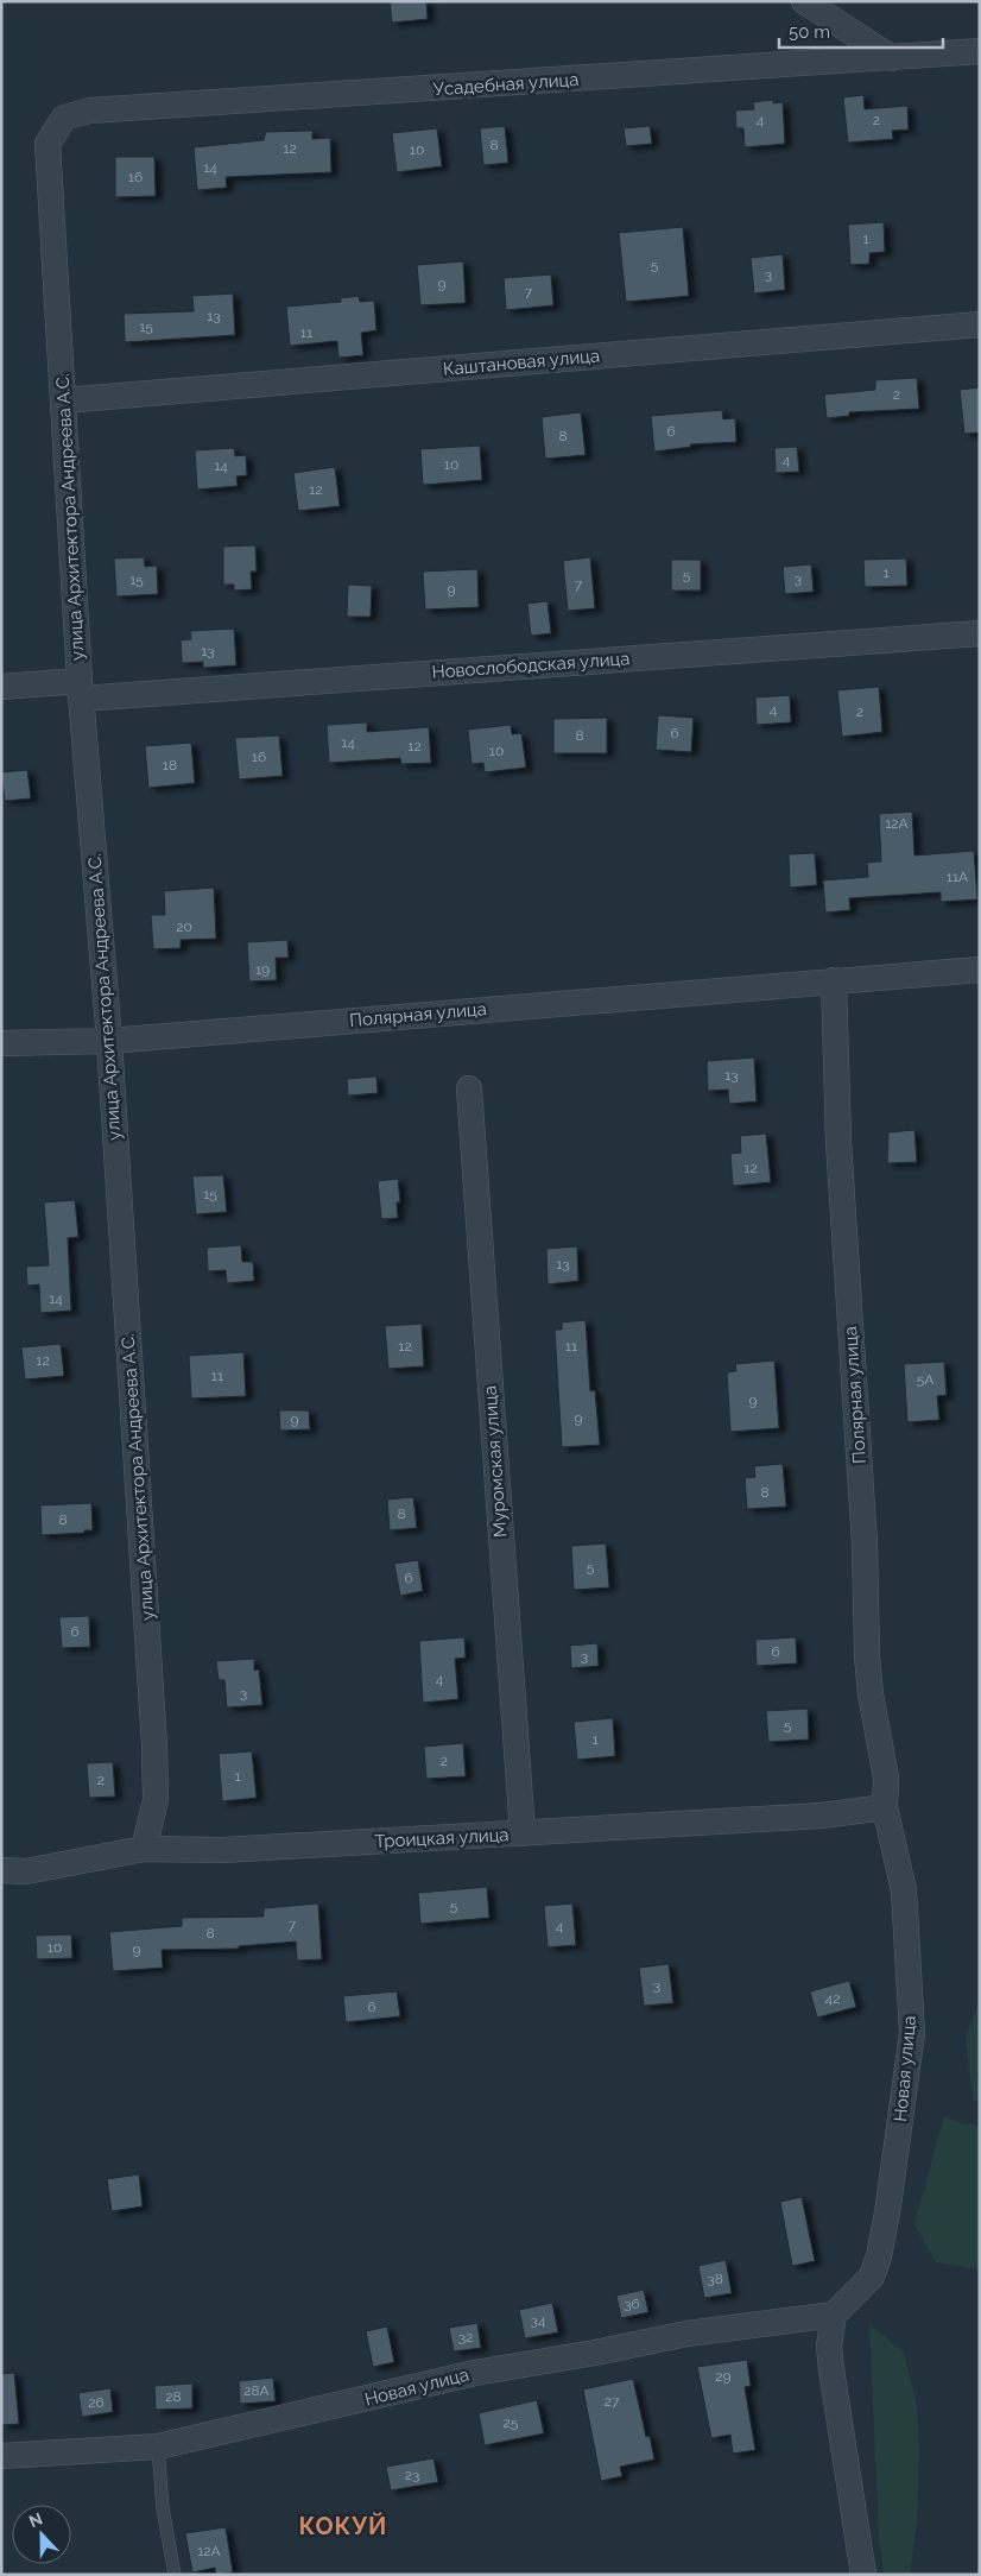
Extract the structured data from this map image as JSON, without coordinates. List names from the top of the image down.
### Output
{
  "streets": {
    "street": [
      "Усадебная улица",
      "Каштановая улица",
      "улица Архитектора Андреева А.С.",
      "Новослободская улица",
      "Полярная улица",
      "Муромская улица",
      "Троицкая улица",
      "Новая улица"
    ]
  },
  "crossings": [
    ["Усадебная улица", "улица Архитектора Андреева А.С."],
    ["Каштановая улица", "улица Архитектора Андреева А.С."],
    ["улица Архитектора Андреева А.С.", "Новослободская улица"],
    ["улица Архитектора Андреева А.С.", "Полярная улица"],
    ["улица Архитектора Андреева А.С.", "Троицкая улица"],
    ["Полярная улица", "Троицкая улица"],
    ["Полярная улица", "Новая улица"],
    ["Муромская улица", "Троицкая улица"],
    ["Троицкая улица", "Новая улица"]
  ],
  "districts": ["КОКУЙ"],
  "house_numbers": [
    "4",
    "2",
    "8",
    "12",
    "10",
    "14",
    "16",
    "1",
    "5",
    "3",
    "9",
    "7",
    "13",
    "15",
    "11",
    "2",
    "6",
    "8",
    "4",
    "10",
    "14",
    "12",
    "1",
    "5",
    "3",
    "15",
    "7",
    "9",
    "13",
    "4",
    "2",
    "6",
    "8",
    "14",
    "12",
    "10",
    "16",
    "18",
    "12А",
    "11А",
    "20",
    "19",
    "13",
    "12",
    "15",
    "13",
    "14",
    "12",
    "11",
    "12",
    "11",
    "5А",
    "9",
    "9",
    "9",
    "8",
    "8",
    "8",
    "5",
    "6",
    "6",
    "6",
    "3",
    "4",
    "3",
    "5",
    "1",
    "2",
    "1",
    "2",
    "5",
    "7",
    "4",
    "8",
    "10",
    "9",
    "3",
    "42",
    "6",
    "38",
    "36",
    "34",
    "32",
    "29",
    "28А",
    "28",
    "27",
    "26",
    "25",
    "23",
    "12А"
  ],
  "scale_bar": "50 m",
  "north": "top"
}
